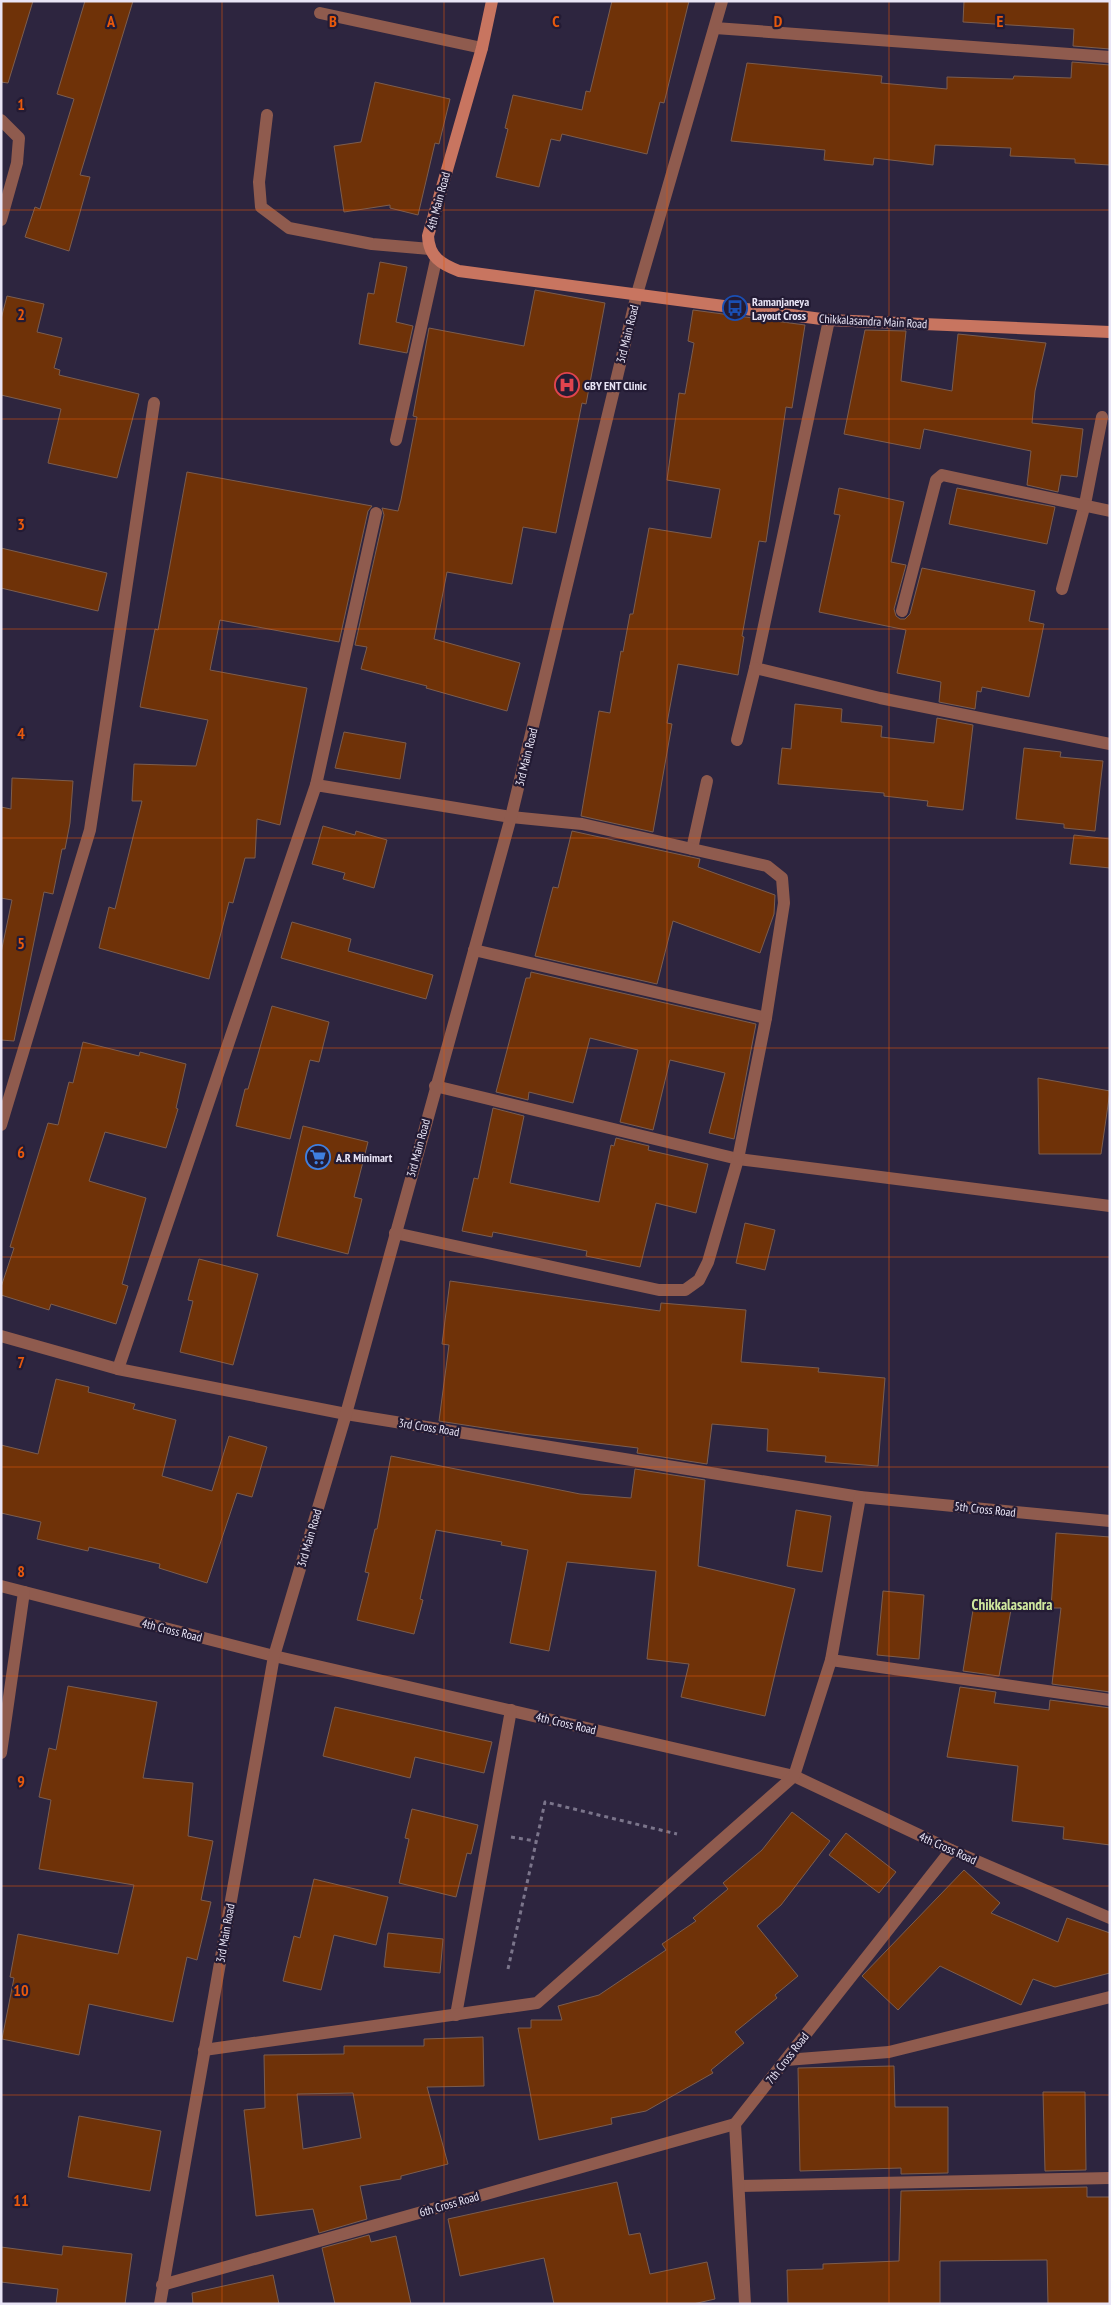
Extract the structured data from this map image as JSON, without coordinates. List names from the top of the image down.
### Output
{
  "streets": {
    "street": [
      "4th Main Road",
      "Chikkalasandra Main Road",
      "3rd Main Road",
      "3rd Cross Road",
      "5th Cross Road",
      "4th Cross Road",
      "7th Cross Road",
      "6th Cross Road"
    ]
  },
  "crossings": [
    ["Chikkalasandra Main Road", "3rd Main Road"],
    ["3rd Main Road", "3rd Cross Road"],
    ["3rd Main Road", "4th Cross Road"],
    ["3rd Main Road", "6th Cross Road"],
    ["3rd Cross Road", "5th Cross Road"],
    ["4th Cross Road", "7th Cross Road"],
    ["7th Cross Road", "6th Cross Road"]
  ],
  "districts": ["Chikkalasandra"],
  "places": {
    "bus stop": ["Ramanjaneya Layout Cross"],
    "hospital": ["GBY ENT Clinic"],
    "supermarket": ["A.R Minimart"]
  },
  "grid": {
    "columns": [
      "A",
      "B",
      "C",
      "D",
      "E"
    ],
    "rows": [
      "1",
      "2",
      "3",
      "4",
      "5",
      "6",
      "7",
      "8",
      "9",
      "10",
      "11"
    ]
  }
}
